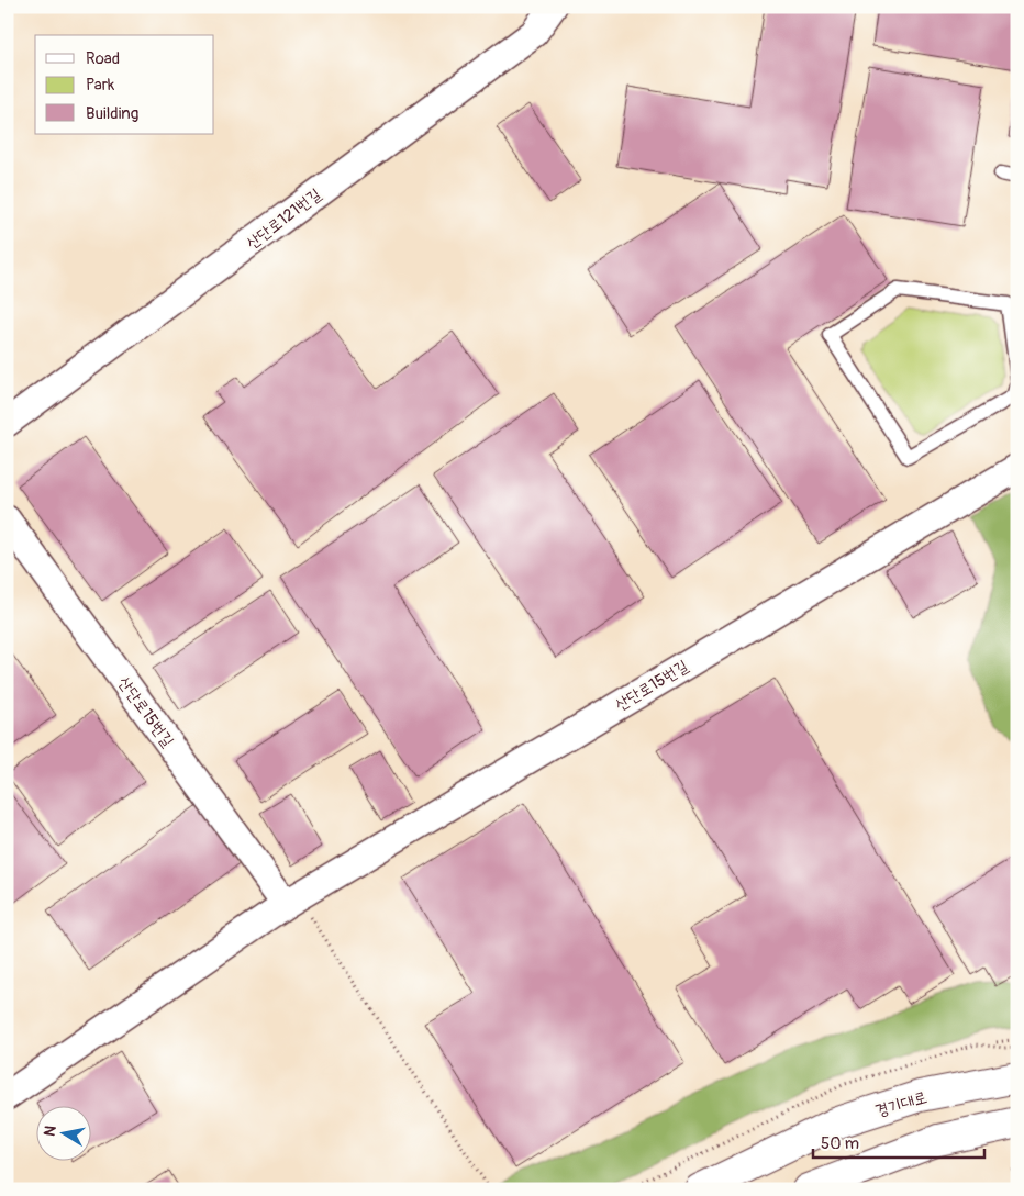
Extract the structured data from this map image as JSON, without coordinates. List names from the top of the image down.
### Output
{
  "streets": {
    "main road": ["경기대로"],
    "street": ["산단로121번길", "산단로15번길"]
  },
  "legend": ["Road", "Park", "Building"],
  "scale_bar": "50 m",
  "north": "left"
}
